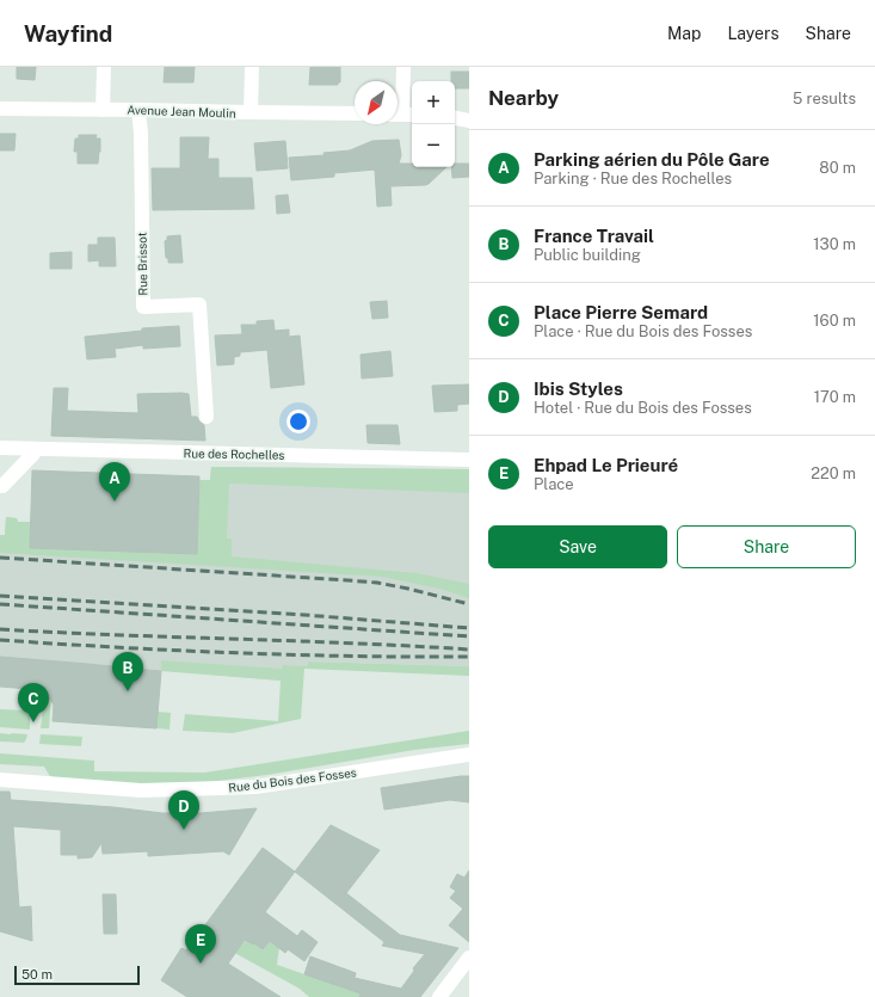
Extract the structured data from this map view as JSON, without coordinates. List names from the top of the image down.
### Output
{
  "streets": {
    "street": [
      "Avenue Jean Moulin",
      "Rue Brissot",
      "Rue des Rochelles",
      "Rue du Bois des Fosses"
    ]
  },
  "crossings": [
    ["Avenue Jean Moulin", "Rue Brissot"]
  ],
  "scale_bar": "50 m",
  "north": "bottom left",
  "page": {
    "header": "Wayfind",
    "nav": ["Map", "Layers", "Share"],
    "heading": ["Nearby", "5 results"],
    "map_buttons": ["+", "−"],
    "list": [
      {
        "mark": "A",
        "name": "Parking aérien du Pôle Gare",
        "note": "Parking · Rue des Rochelles",
        "value": "80 m"
      },
      {
        "mark": "B",
        "name": "France Travail",
        "note": "Public building",
        "value": "130 m"
      },
      {
        "mark": "C",
        "name": "Place Pierre Semard",
        "note": "Place · Rue du Bois des Fosses",
        "value": "160 m"
      },
      {
        "mark": "D",
        "name": "Ibis Styles",
        "note": "Hotel · Rue du Bois des Fosses",
        "value": "170 m"
      },
      {
        "mark": "E",
        "name": "Ehpad Le Prieuré",
        "note": "Place",
        "value": "220 m"
      }
    ],
    "pins": [
      "A",
      "B",
      "C",
      "D",
      "E"
    ],
    "buttons": ["Save", "Share"],
    "scale": "50 m"
  }
}
